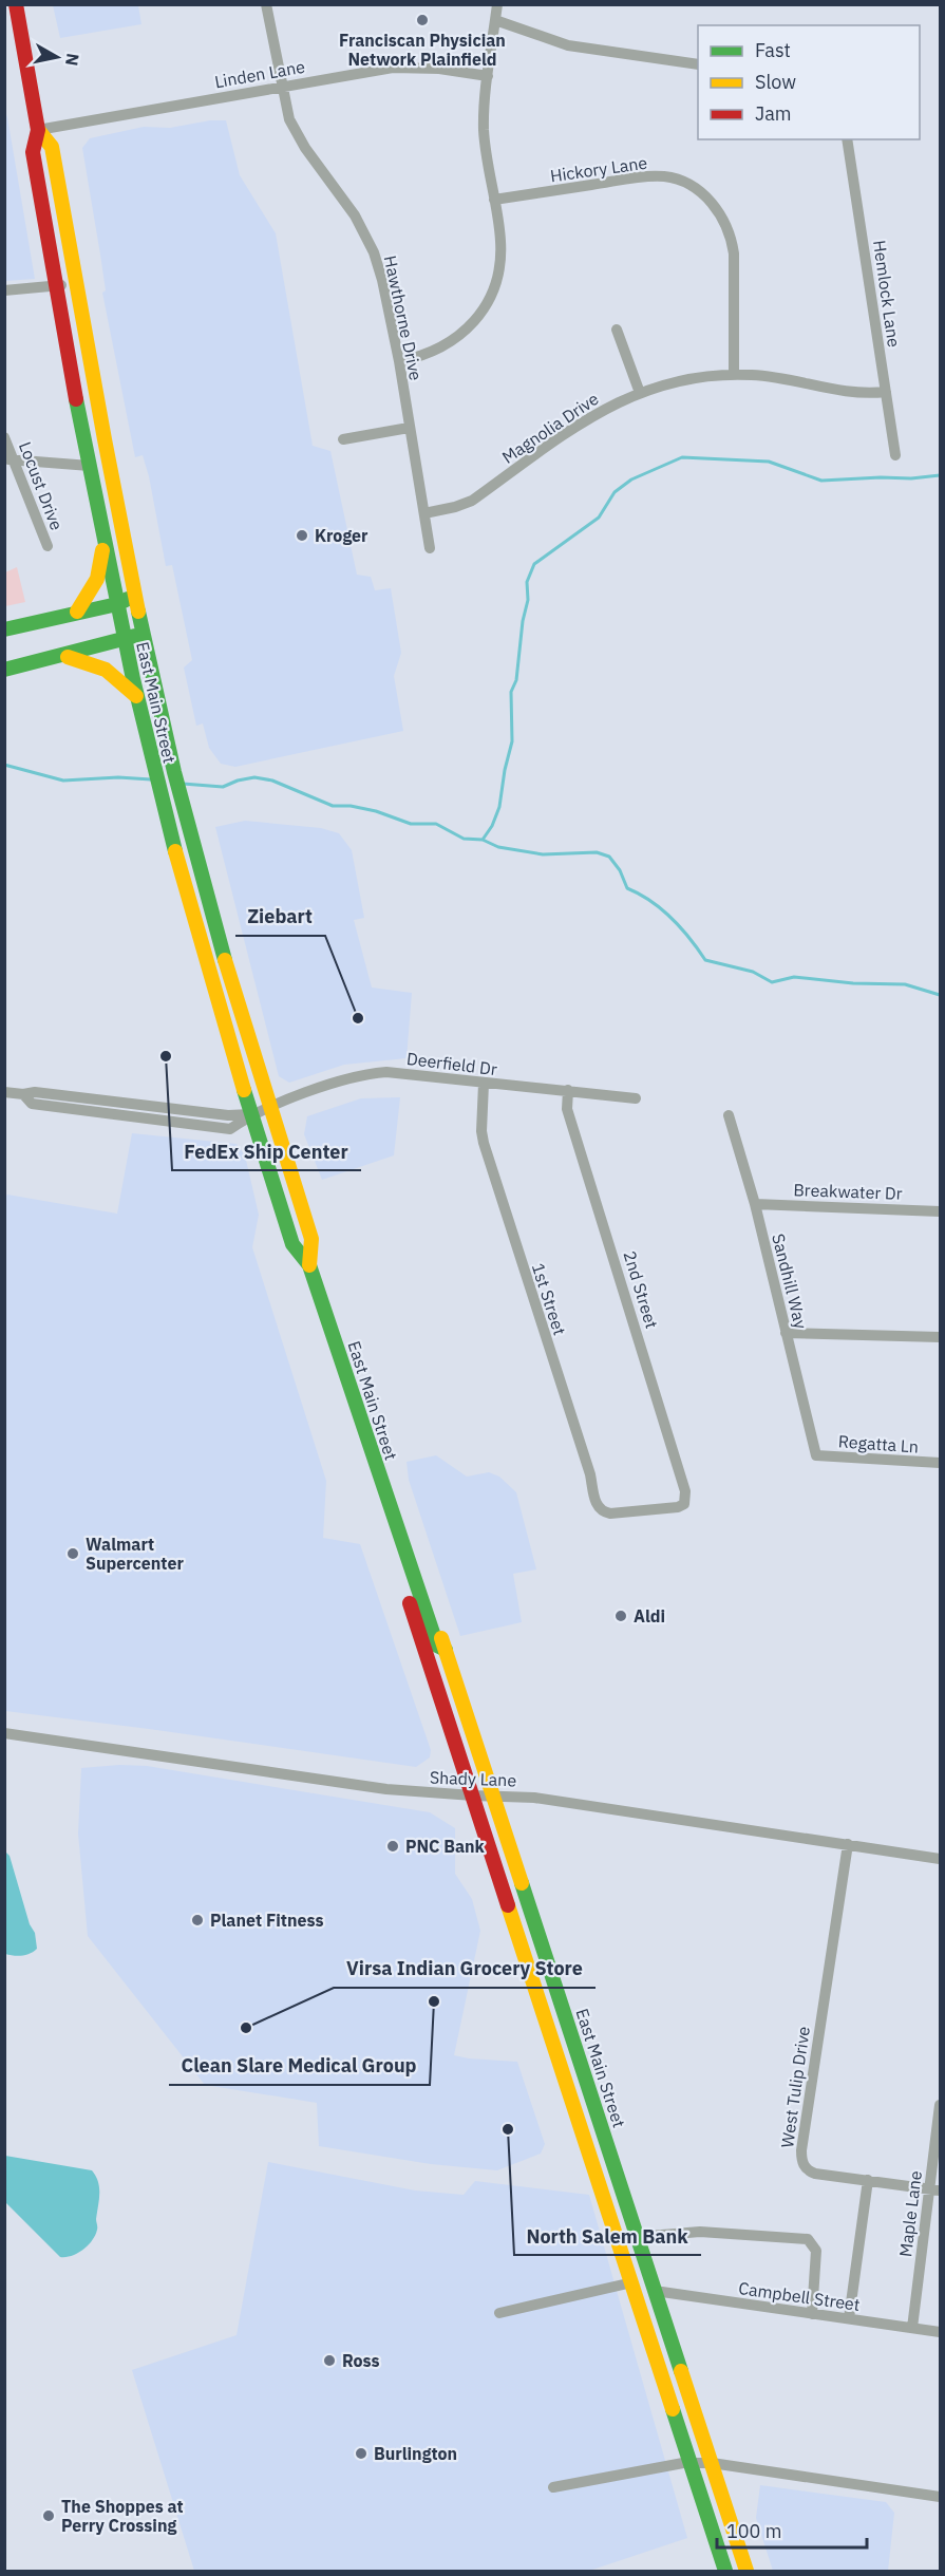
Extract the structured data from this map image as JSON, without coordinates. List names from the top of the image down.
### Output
{
  "streets": {
    "main road": ["East Main Street"],
    "street": [
      "Linden Lane",
      "Hickory Lane",
      "Hemlock Lane",
      "Hawthorne Drive",
      "Magnolia Drive",
      "Locust Drive",
      "Deerfield Dr",
      "Breakwater Dr",
      "Sandhill Way",
      "2nd Street",
      "1st Street",
      "Regatta Ln",
      "Shady Lane",
      "West Tulip Drive",
      "Maple Lane",
      "Campbell Street"
    ]
  },
  "crossings": [
    ["Linden Lane", "Hawthorne Drive"],
    ["Linden Lane", "East Main Street"],
    ["Hickory Lane", "Magnolia Drive"],
    ["Hemlock Lane", "Magnolia Drive"],
    ["Hawthorne Drive", "Magnolia Drive"],
    ["East Main Street", "Deerfield Dr"],
    ["East Main Street", "Shady Lane"],
    ["East Main Street", "Campbell Street"],
    ["Deerfield Dr", "2nd Street"],
    ["Deerfield Dr", "1st Street"],
    ["Breakwater Dr", "Sandhill Way"],
    ["Sandhill Way", "Regatta Ln"],
    ["2nd Street", "1st Street"],
    ["Shady Lane", "West Tulip Drive"],
    ["Maple Lane", "Campbell Street"]
  ],
  "places": [
    "Franciscan Physician Network Plainfield",
    "Kroger",
    "Ziebart",
    "FedEx Ship Center",
    "Walmart Supercenter",
    "Aldi",
    "PNC Bank",
    "Planet Fitness",
    "Clean Slare Medical Group",
    "Virsa Indian Grocery Store",
    "North Salem Bank",
    "Ross",
    "Burlington",
    "The Shoppes at Perry Crossing"
  ],
  "legend": ["Fast", "Slow", "Jam"],
  "scale_bar": "100 m",
  "north": "right"
}
